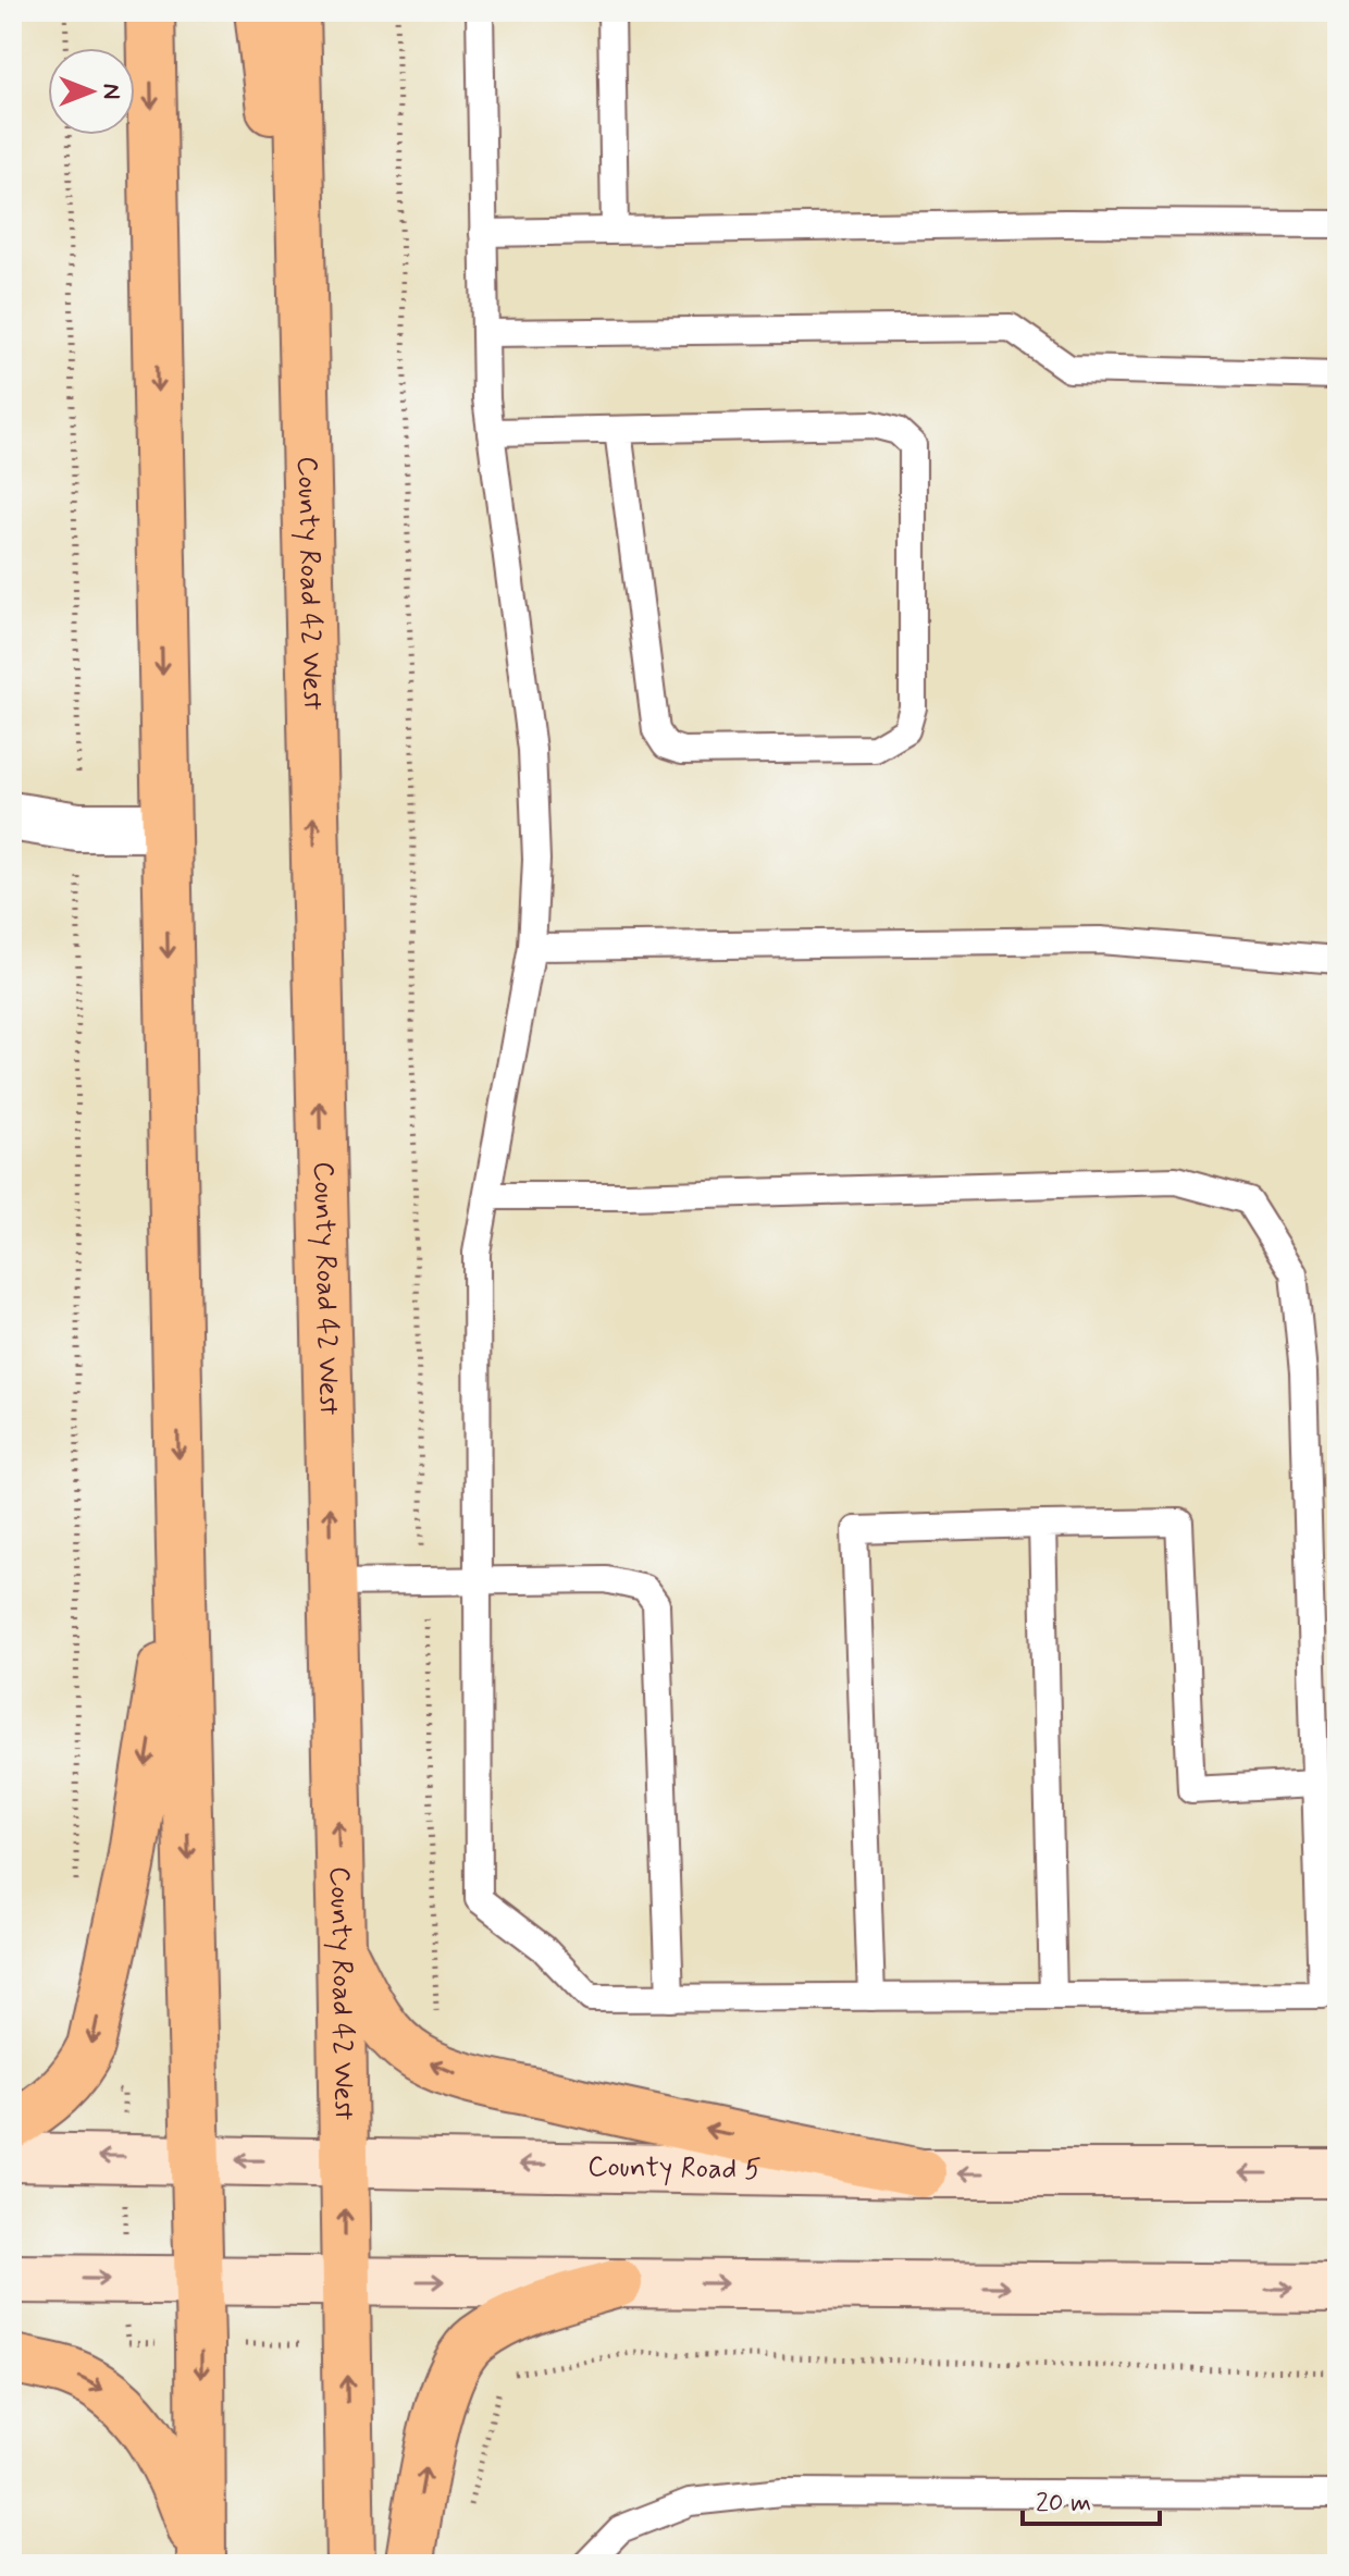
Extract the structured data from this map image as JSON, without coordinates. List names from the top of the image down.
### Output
{
  "streets": {
    "highway": ["County Road 42 West"],
    "main road": ["County Road 5"]
  },
  "crossings": [
    ["County Road 42 West", "County Road 5"]
  ],
  "scale_bar": "20 m",
  "north": "right"
}
